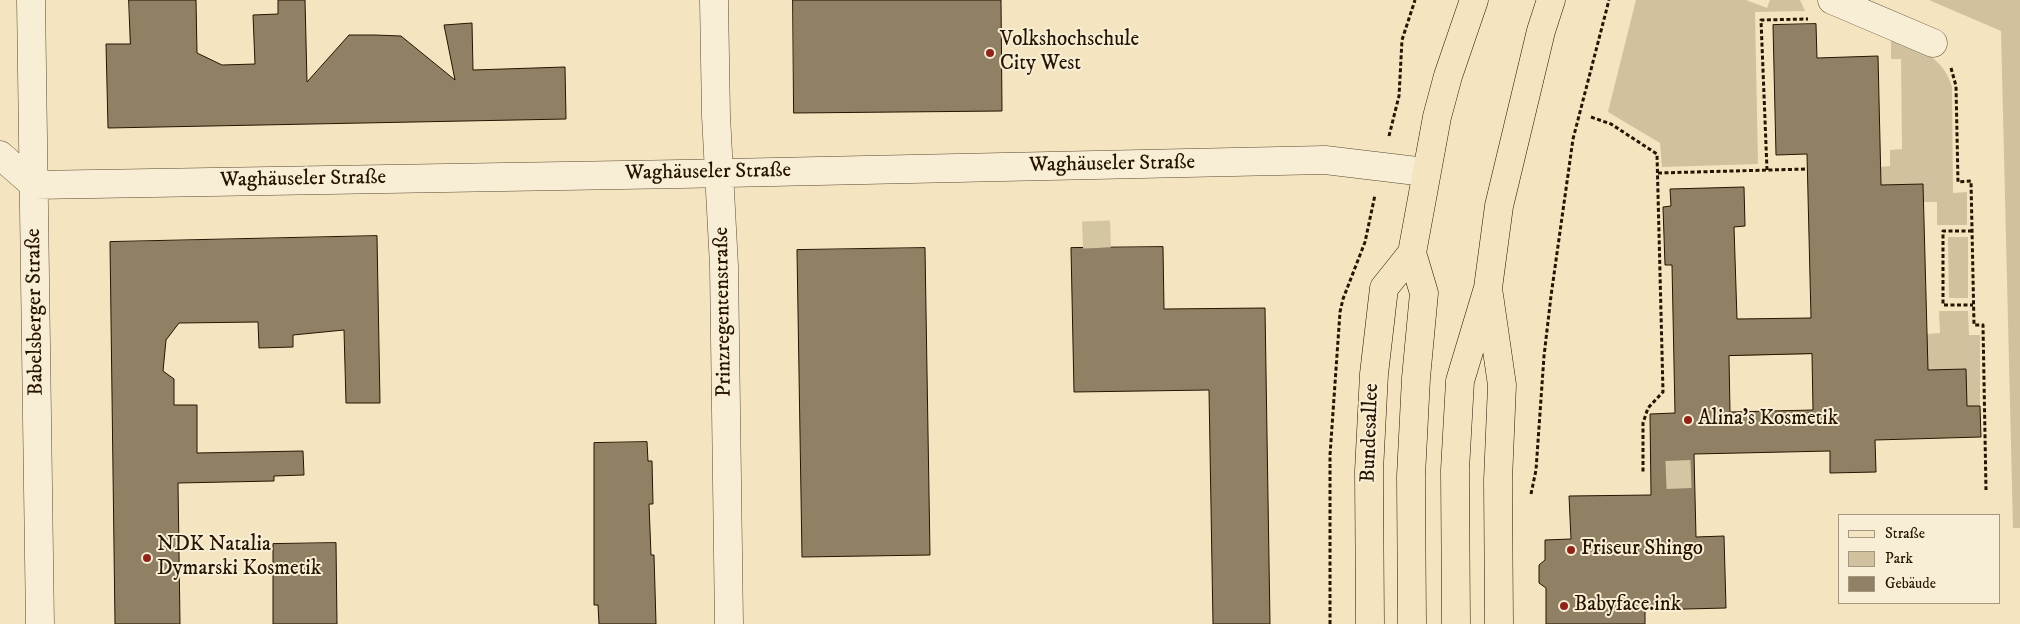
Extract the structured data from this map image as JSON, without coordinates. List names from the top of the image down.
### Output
{
  "streets": {
    "main road": ["Bundesallee"],
    "street": ["Waghäuseler Straße", "Babelsberger Straße", "Prinzregentenstraße"]
  },
  "crossings": [
    ["Waghäuseler Straße", "Babelsberger Straße"],
    ["Waghäuseler Straße", "Prinzregentenstraße"],
    ["Waghäuseler Straße", "Bundesallee"]
  ],
  "places": [
    "Volkshochschule City West",
    "Alina's Kosmetik",
    "Friseur Shingo",
    "NDK Natalia Dymarski Kosmetik",
    "Babyface.ink"
  ],
  "legend": ["Straße", "Park", "Gebäude"]
}
